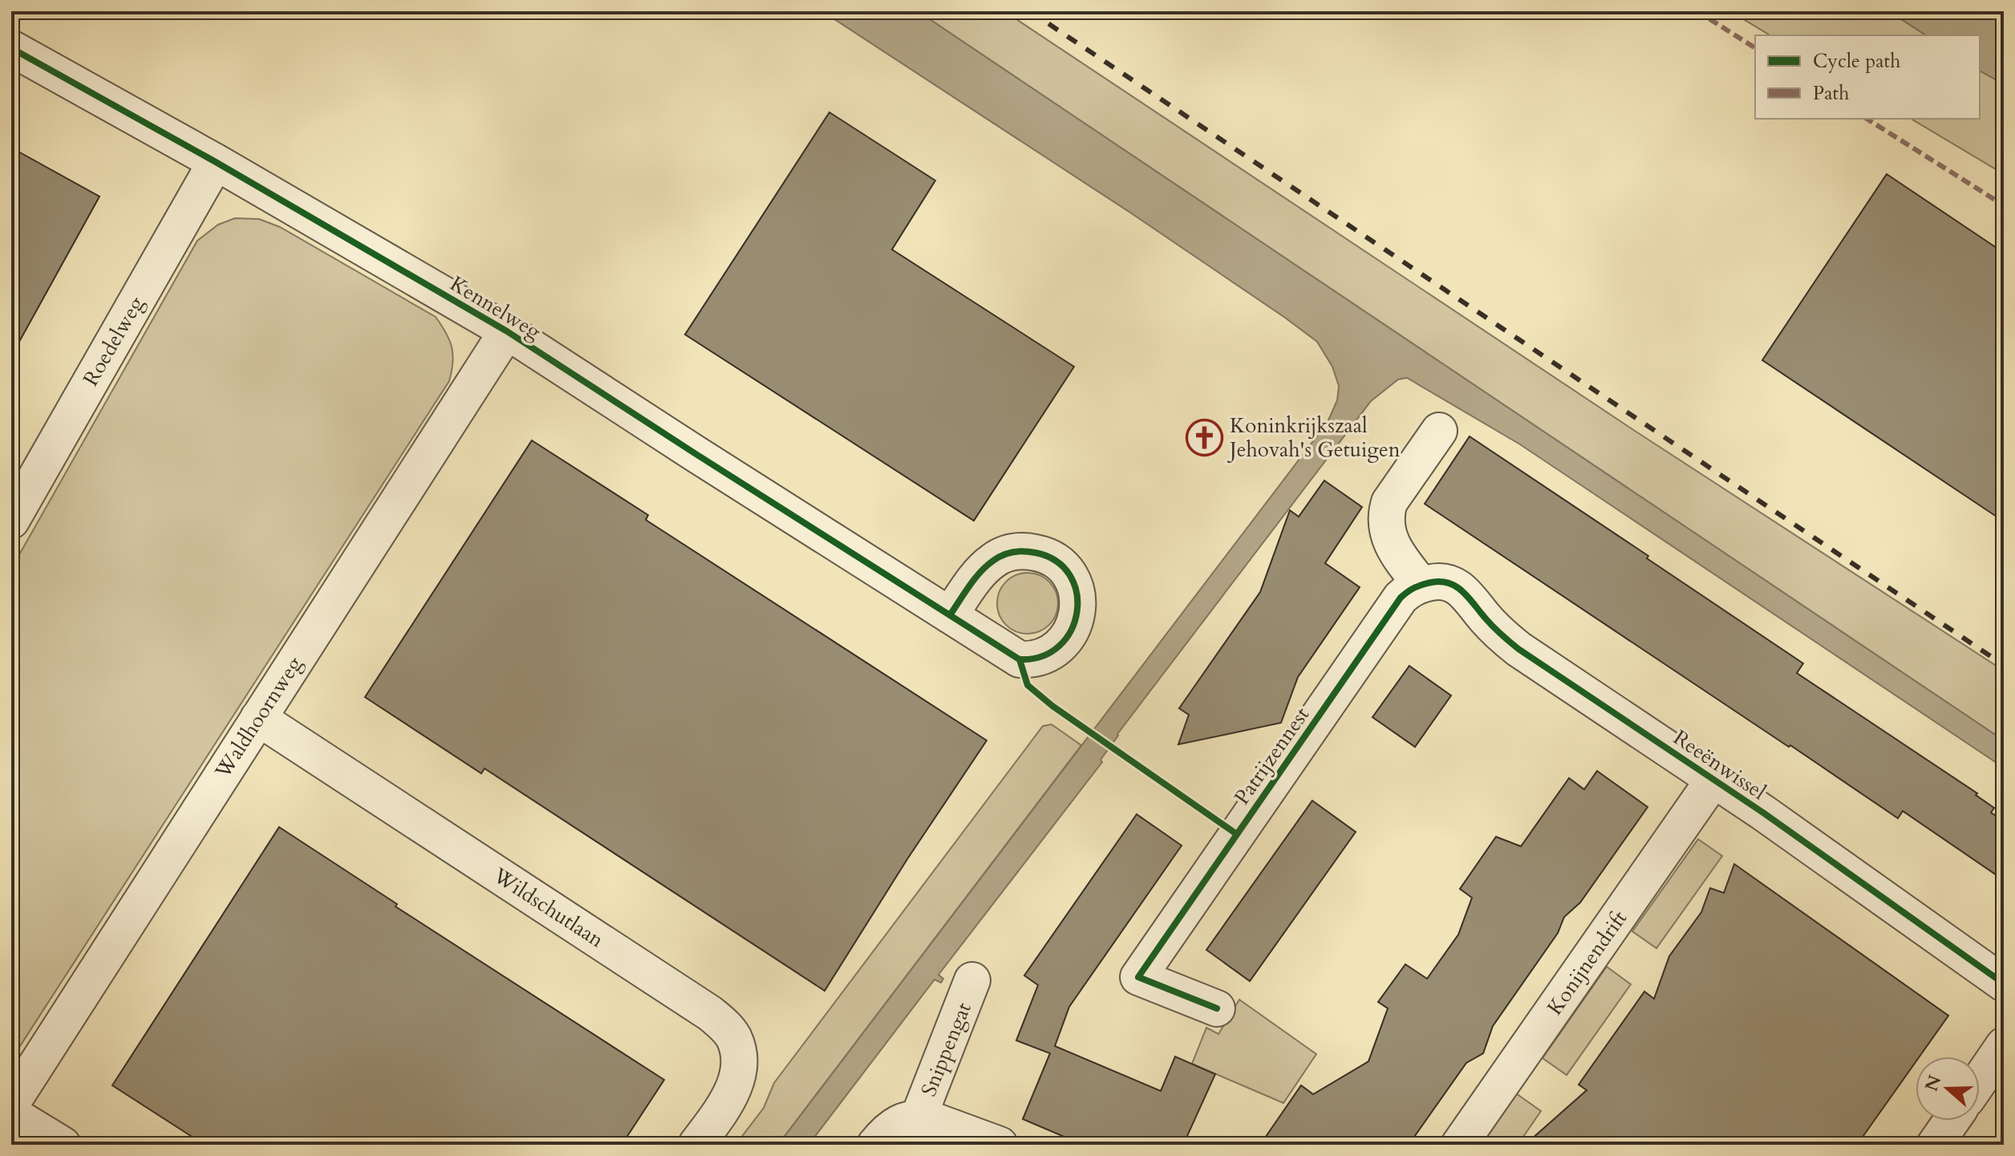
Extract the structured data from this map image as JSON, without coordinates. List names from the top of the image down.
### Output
{
  "streets": {
    "street": [
      "Kennelweg",
      "Roedelweg",
      "Waldhoornweg",
      "Patrijzennest",
      "Reeënwissel",
      "Wildschutlaan",
      "Konijnendrift",
      "Snippengat"
    ]
  },
  "crossings": [
    ["Kennelweg", "Roedelweg"],
    ["Kennelweg", "Waldhoornweg"],
    ["Waldhoornweg", "Wildschutlaan"],
    ["Patrijzennest", "Reeënwissel"],
    ["Reeënwissel", "Konijnendrift"]
  ],
  "places": {
    "church": ["Koninkrijkszaal Jehovah's Getuigen"]
  },
  "legend": ["Cycle path", "Path"],
  "north": "left"
}
